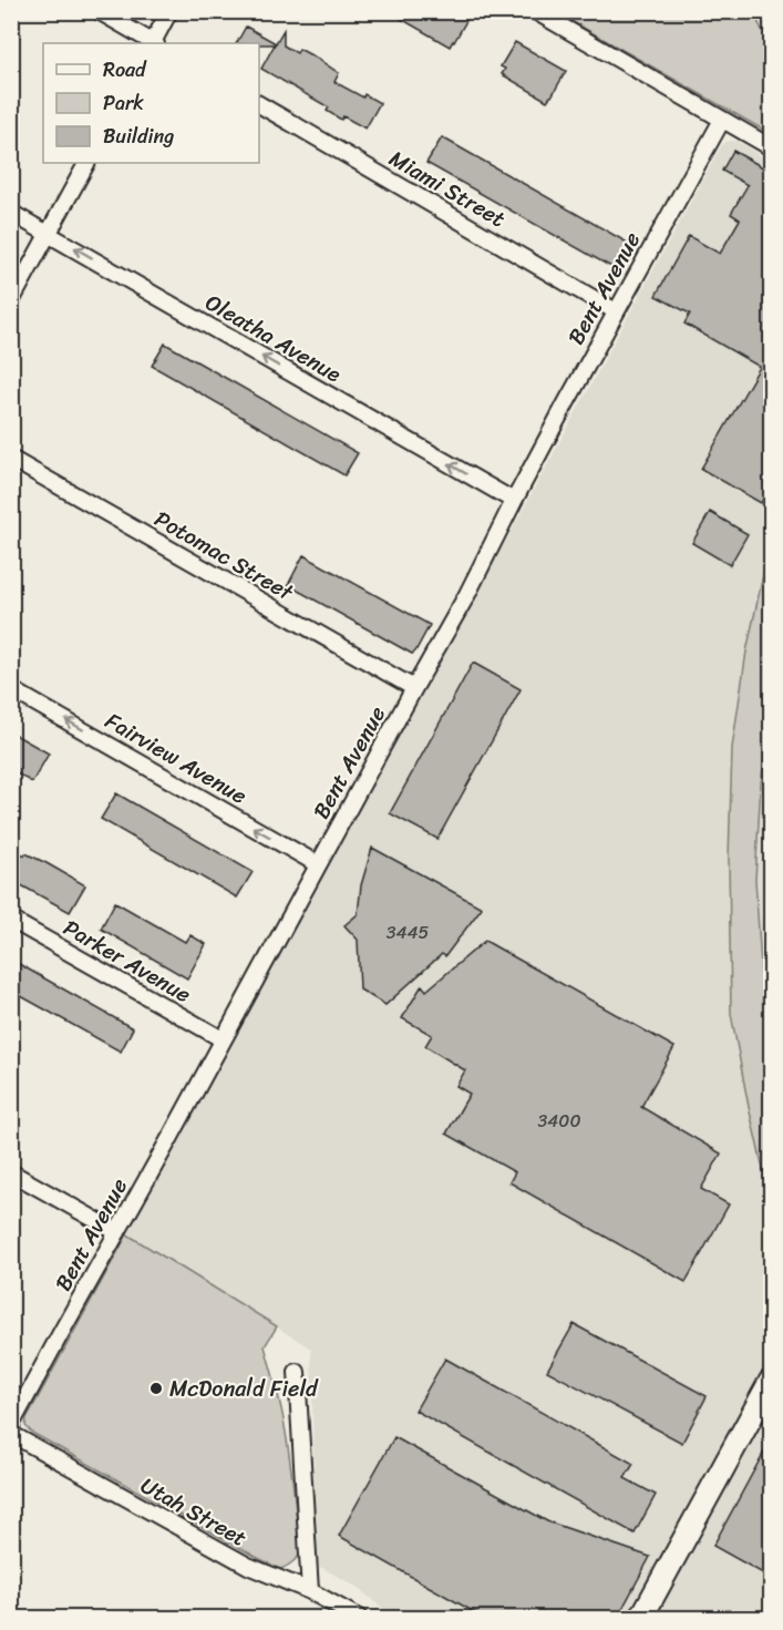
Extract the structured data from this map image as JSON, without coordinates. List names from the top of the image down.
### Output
{
  "streets": {
    "street": [
      "Miami Street",
      "Bent Avenue",
      "Oleatha Avenue",
      "Potomac Street",
      "Fairview Avenue",
      "Parker Avenue",
      "Utah Street"
    ]
  },
  "crossings": [
    ["Miami Street", "Bent Avenue"],
    ["Bent Avenue", "Oleatha Avenue"],
    ["Bent Avenue", "Potomac Street"],
    ["Bent Avenue", "Fairview Avenue"],
    ["Bent Avenue", "Parker Avenue"]
  ],
  "one_way": ["Oleatha Avenue", "Fairview Avenue"],
  "places": ["McDonald Field"],
  "house_numbers": ["3445", "3400"],
  "legend": ["Road", "Park", "Building"]
}
